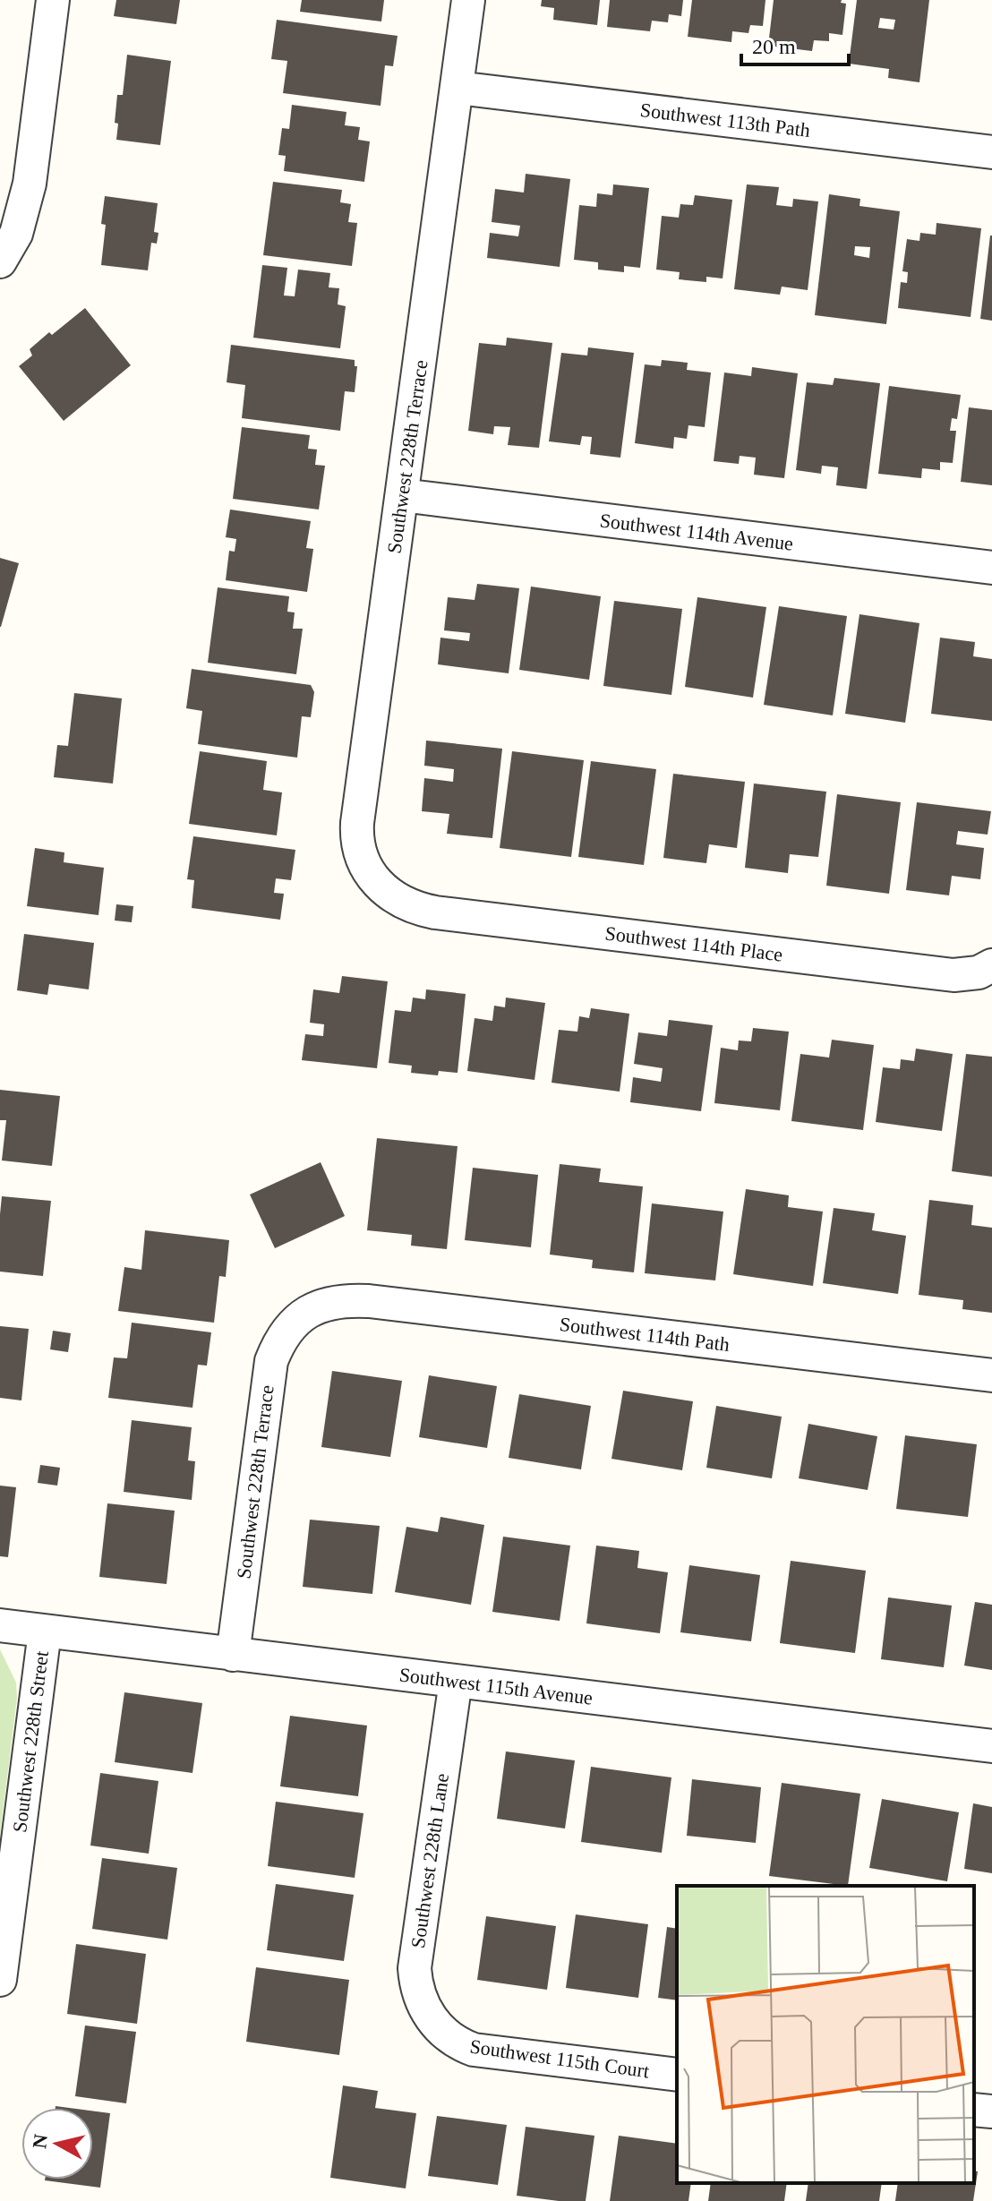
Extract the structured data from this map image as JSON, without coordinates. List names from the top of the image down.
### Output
{
  "streets": {
    "street": [
      "Southwest 113th Path",
      "Southwest 228th Terrace",
      "Southwest 114th Avenue",
      "Southwest 114th Place",
      "Southwest 114th Path",
      "Southwest 115th Avenue",
      "Southwest 228th Street",
      "Southwest 228th Lane",
      "Southwest 115th Court"
    ]
  },
  "crossings": [
    ["Southwest 113th Path", "Southwest 228th Terrace"],
    ["Southwest 228th Terrace", "Southwest 114th Avenue"],
    ["Southwest 228th Terrace", "Southwest 114th Place"],
    ["Southwest 228th Terrace", "Southwest 114th Path"],
    ["Southwest 228th Terrace", "Southwest 115th Avenue"],
    ["Southwest 115th Avenue", "Southwest 228th Street"],
    ["Southwest 115th Avenue", "Southwest 228th Lane"],
    ["Southwest 228th Lane", "Southwest 115th Court"]
  ],
  "scale_bar": "20 m",
  "north": "left"
}
